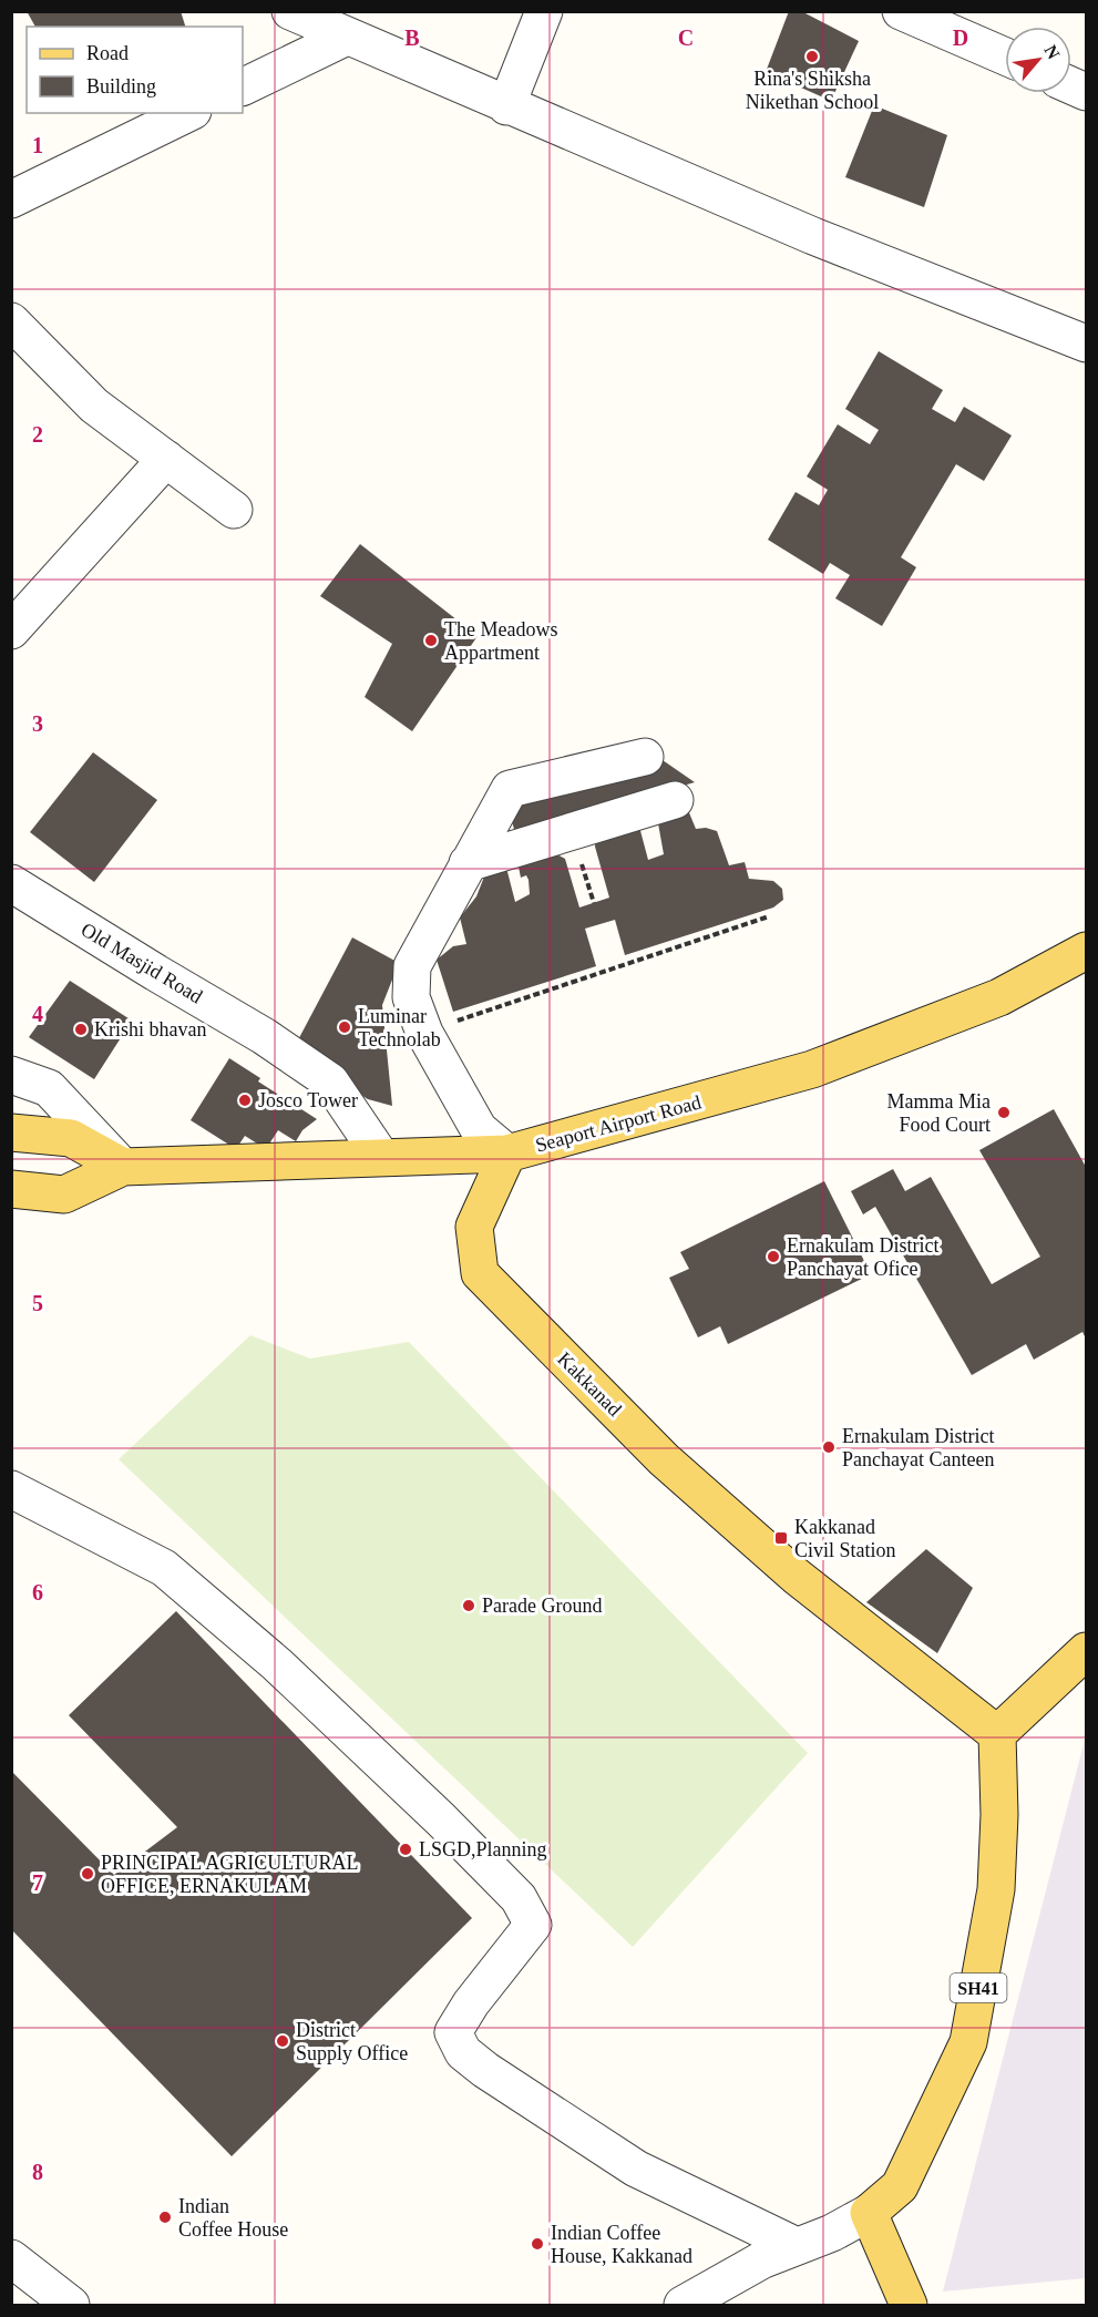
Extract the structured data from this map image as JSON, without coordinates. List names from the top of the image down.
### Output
{
  "streets": {
    "main road": ["Seaport Airport Road", "Kakkanad", "SH41"],
    "street": ["Old Masjid Road"]
  },
  "crossings": [
    ["Old Masjid Road", "Seaport Airport Road"],
    ["Seaport Airport Road", "Kakkanad"],
    ["Kakkanad", "SH41"]
  ],
  "places": {
    "other": [
      "Rina's Shiksha Nikethan School",
      "The Meadows Appartment",
      "Luminar Technolab",
      "Krishi bhavan",
      "Josco Tower",
      "Mamma Mia Food Court",
      "Ernakulam District Panchayat Ofice",
      "Ernakulam District Panchayat Canteen",
      "Parade Ground",
      "LSGD,Planning",
      "PRINCIPAL AGRICULTURAL OFFICE, ERNAKULAM",
      "District Supply Office",
      "Indian Coffee House",
      "Indian Coffee House, Kakkanad"
    ],
    "transit": ["Kakkanad Civil Station"]
  },
  "legend": ["Road", "Building"],
  "north": "top right",
  "grid": {
    "columns": ["B", "C", "D"],
    "rows": [
      "1",
      "2",
      "3",
      "4",
      "5",
      "6",
      "7",
      "8"
    ]
  }
}
